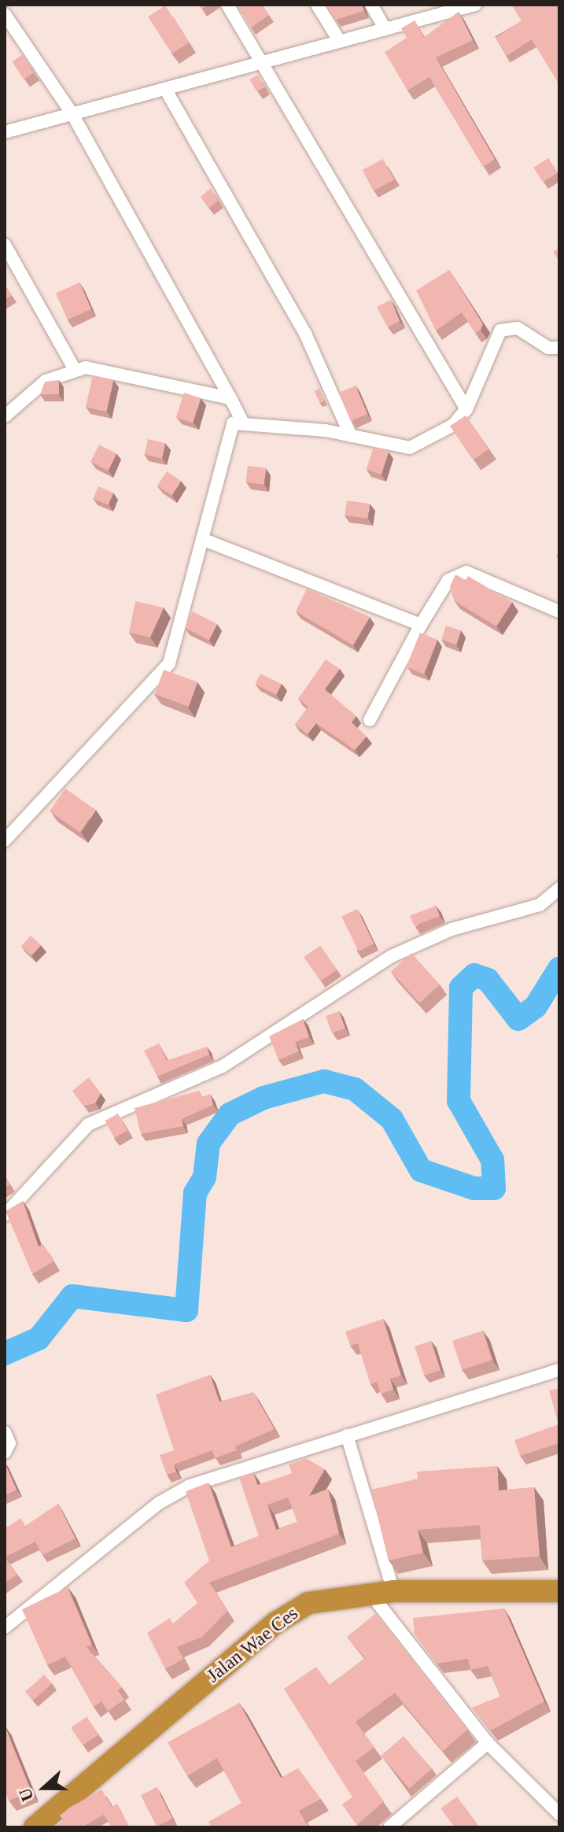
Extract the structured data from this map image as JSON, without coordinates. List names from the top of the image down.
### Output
{
  "streets": {
    "highway": ["Jalan Wae Ces"]
  },
  "north": "left"
}
